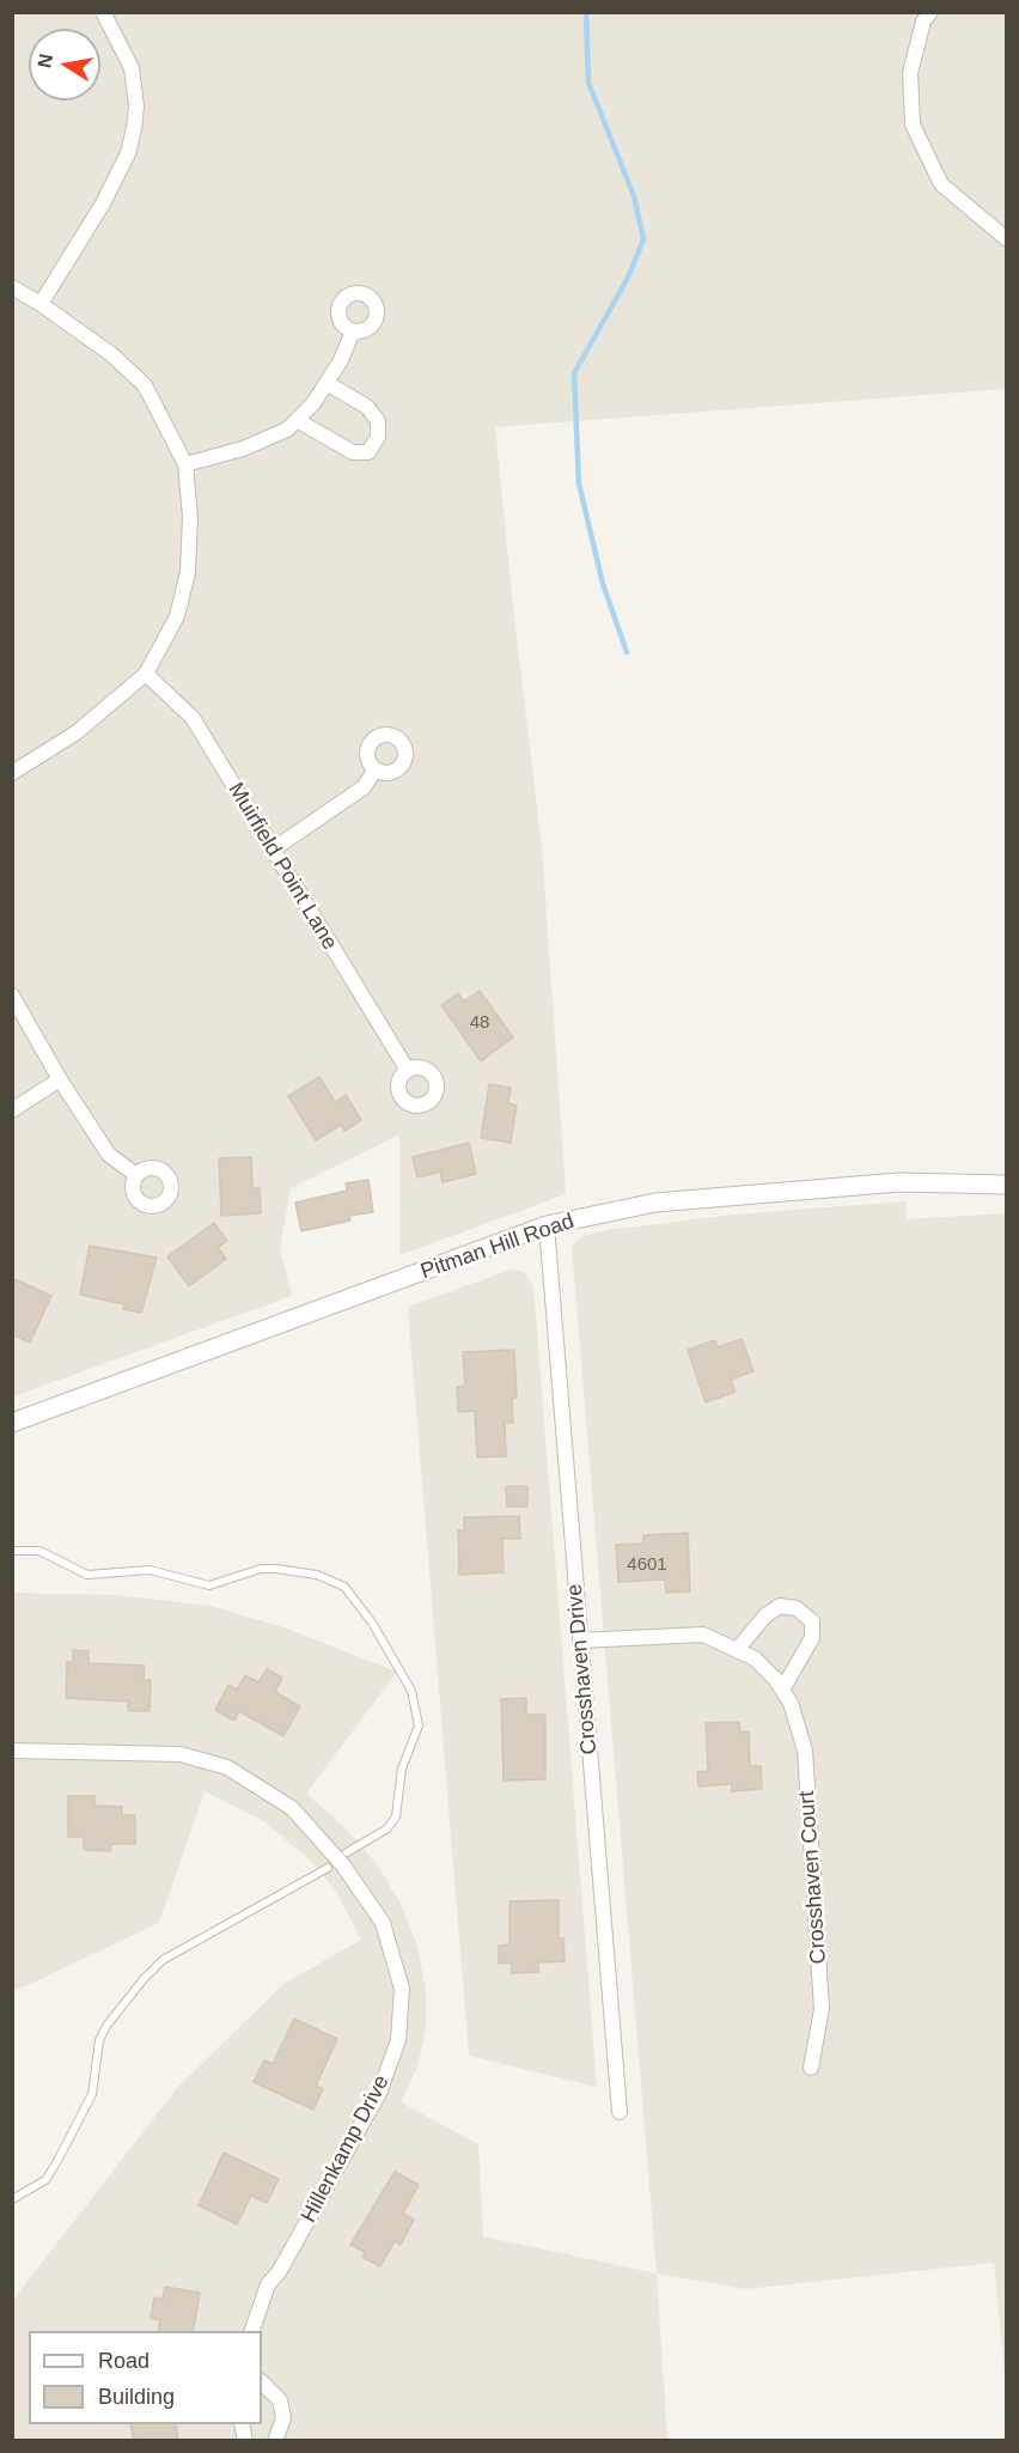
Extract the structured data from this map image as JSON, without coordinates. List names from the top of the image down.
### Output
{
  "streets": {
    "street": [
      "Muirfield Point Lane",
      "Pitman Hill Road",
      "Crosshaven Drive",
      "Crosshaven Court",
      "Hillenkamp Drive"
    ]
  },
  "crossings": [
    ["Pitman Hill Road", "Crosshaven Drive"],
    ["Crosshaven Drive", "Crosshaven Court"]
  ],
  "house_numbers": ["48", "4601"],
  "legend": ["Road", "Building"],
  "north": "left"
}
